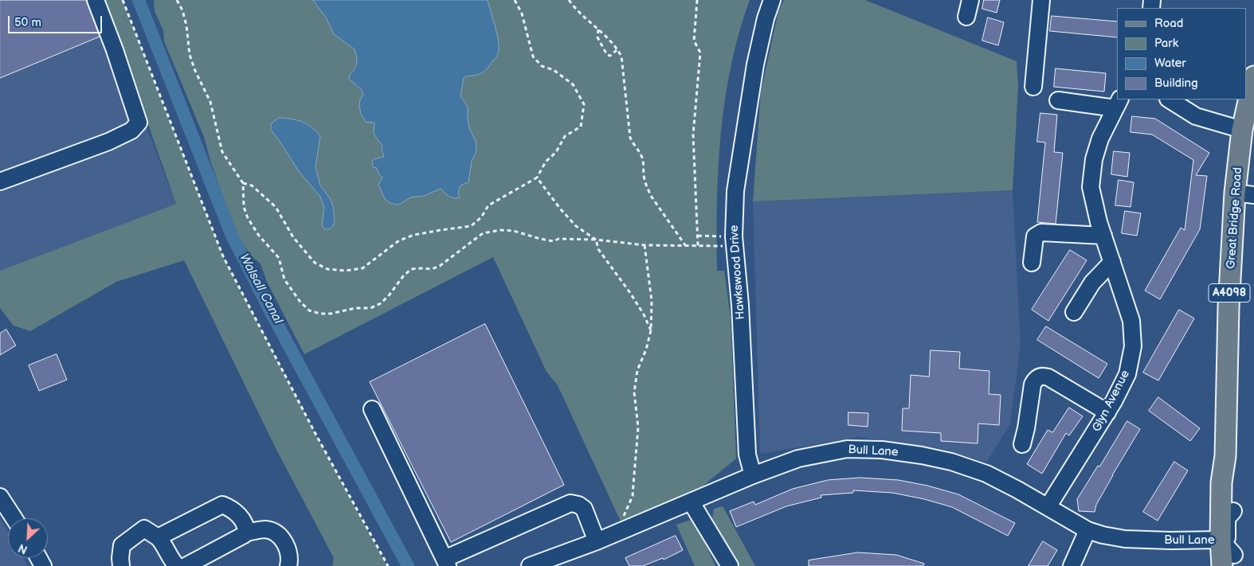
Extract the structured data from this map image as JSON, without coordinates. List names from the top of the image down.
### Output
{
  "streets": {
    "main road": ["Great Bridge Road", "A4098"],
    "street": ["Hawkswood Drive", "Glyn Avenue", "Bull Lane"]
  },
  "crossings": [
    ["Great Bridge Road", "Bull Lane"],
    ["Hawkswood Drive", "Bull Lane"],
    ["Glyn Avenue", "Bull Lane"]
  ],
  "water": ["Walsall Canal"],
  "legend": [
    "Road",
    "Park",
    "Water",
    "Building"
  ],
  "scale_bar": "50 m",
  "north": "bottom left"
}
